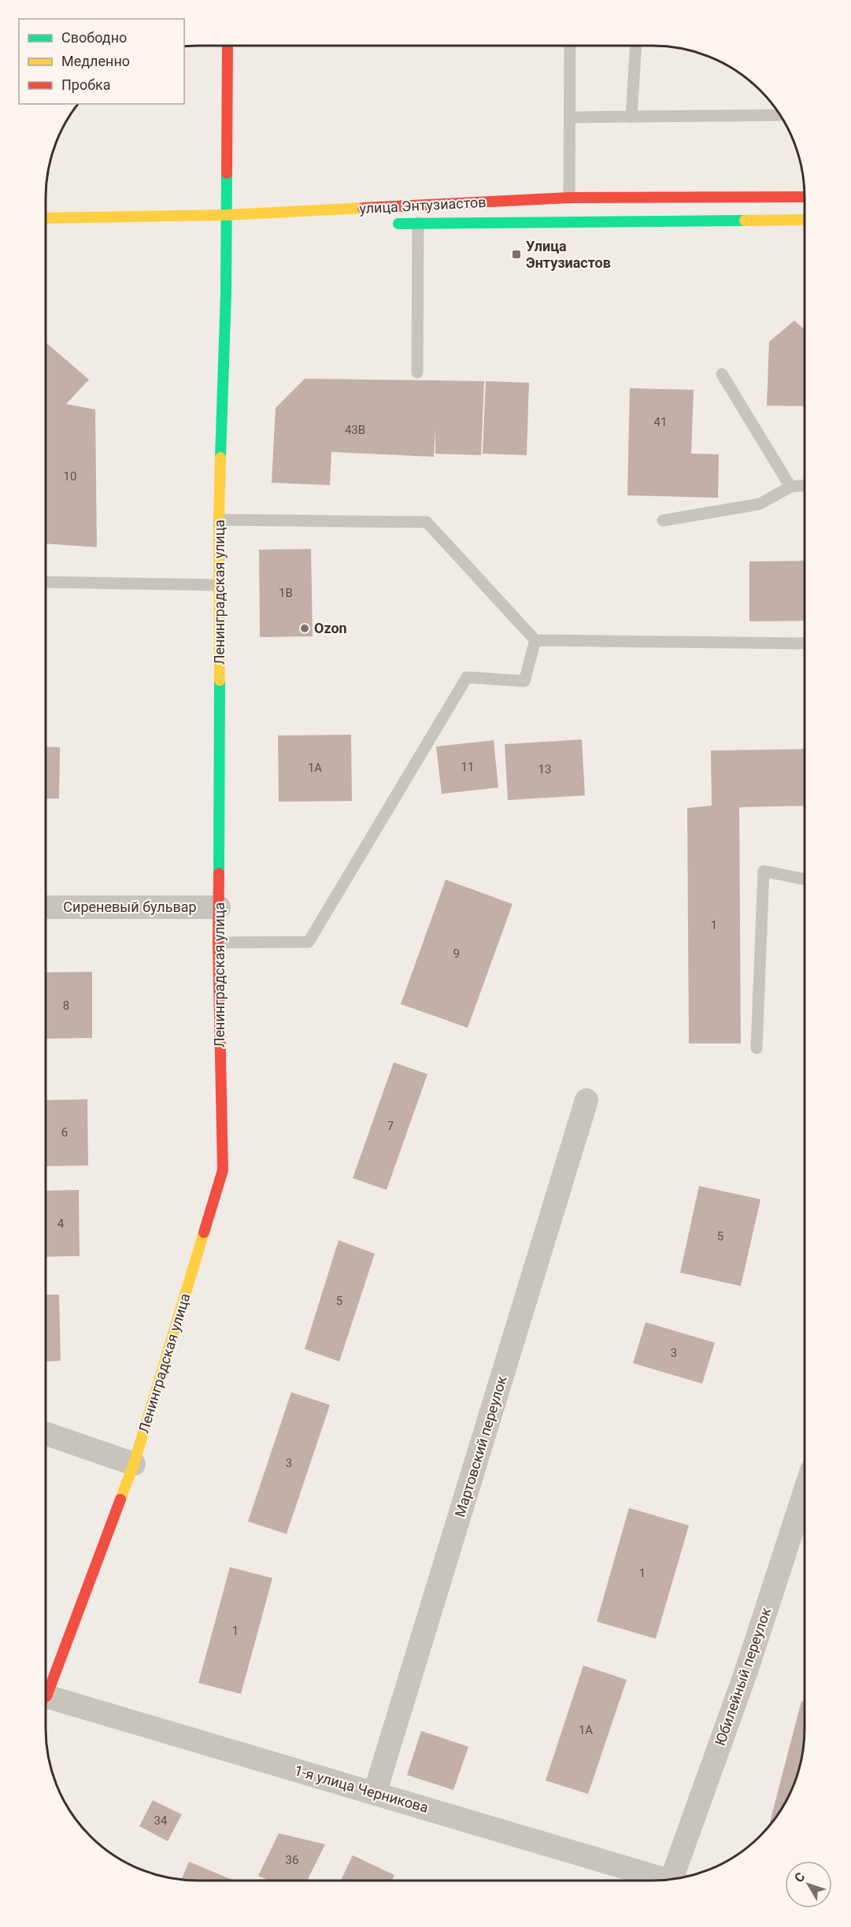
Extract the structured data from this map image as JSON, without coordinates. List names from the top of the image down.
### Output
{
  "streets": {
    "street": [
      "улица Энтузиастов",
      "Ленинградская улица",
      "Сиреневый бульвар",
      "Мартовский переулок",
      "Юбилейный переулок",
      "1-я улица Черникова"
    ]
  },
  "crossings": [
    ["улица Энтузиастов", "Ленинградская улица"],
    ["Ленинградская улица", "Сиреневый бульвар"],
    ["Мартовский переулок", "1-я улица Черникова"]
  ],
  "places": {
    "transit": ["Улица Энтузиастов"],
    "other": ["Ozon"]
  },
  "house_numbers": [
    "41",
    "43В",
    "10",
    "1В",
    "11",
    "1А",
    "13",
    "1",
    "9",
    "8",
    "7",
    "6",
    "4",
    "5",
    "5",
    "3",
    "3",
    "1",
    "1",
    "1А",
    "34",
    "36"
  ],
  "legend": ["Свободно", "Медленно", "Пробка"],
  "north": "top left"
}
